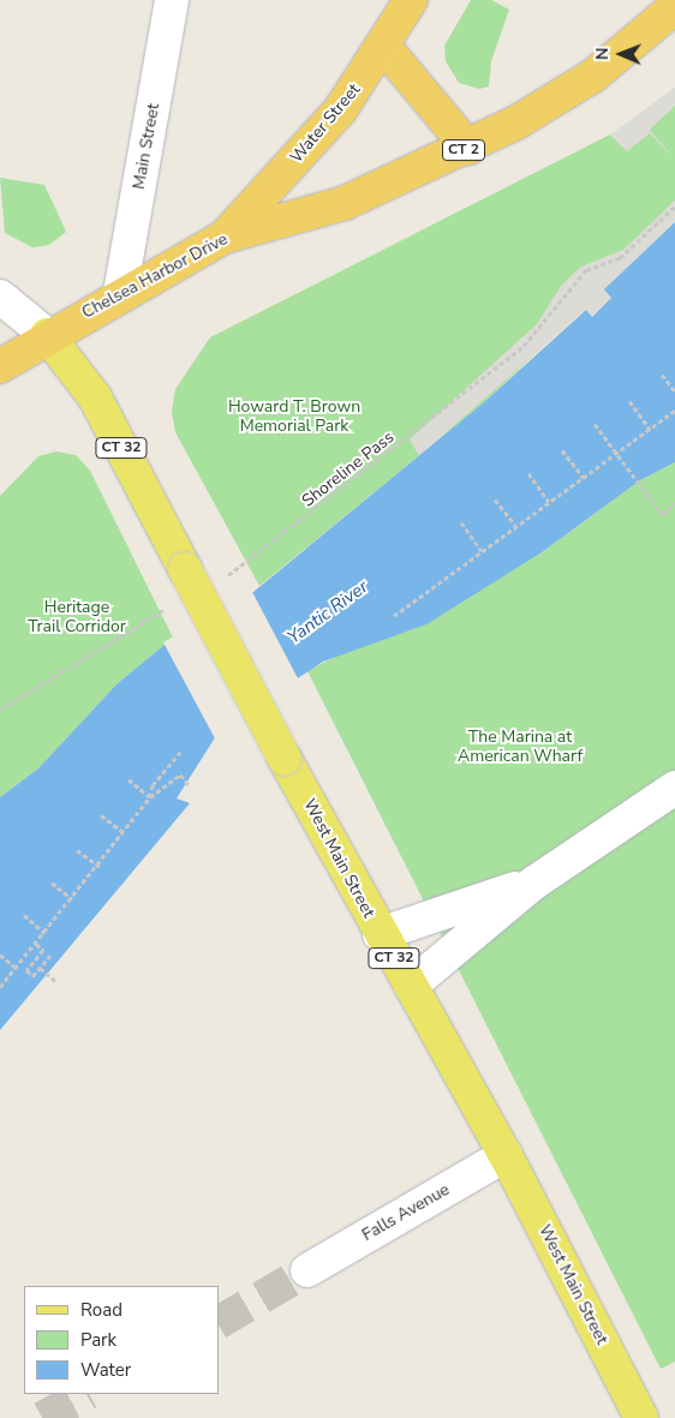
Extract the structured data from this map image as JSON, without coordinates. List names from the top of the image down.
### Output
{
  "streets": {
    "highway": ["Water Street", "CT 2", "Chelsea Harbor Drive"],
    "main road": ["CT 32", "West Main Street"],
    "street": ["Main Street", "Falls Avenue"],
    "path": ["Shoreline Pass"]
  },
  "crossings": [
    ["Water Street", "Chelsea Harbor Drive"],
    ["Main Street", "Chelsea Harbor Drive"],
    ["CT 2", "Chelsea Harbor Drive"],
    ["CT 2", "West Main Street"],
    ["Chelsea Harbor Drive", "West Main Street"],
    ["West Main Street", "Falls Avenue"]
  ],
  "water": ["Yantic River"],
  "parks": ["Howard T. Brown Memorial Park", "Heritage Trail Corridor", "The Marina at American Wharf"],
  "legend": ["Road", "Park", "Water"],
  "north": "left"
}
